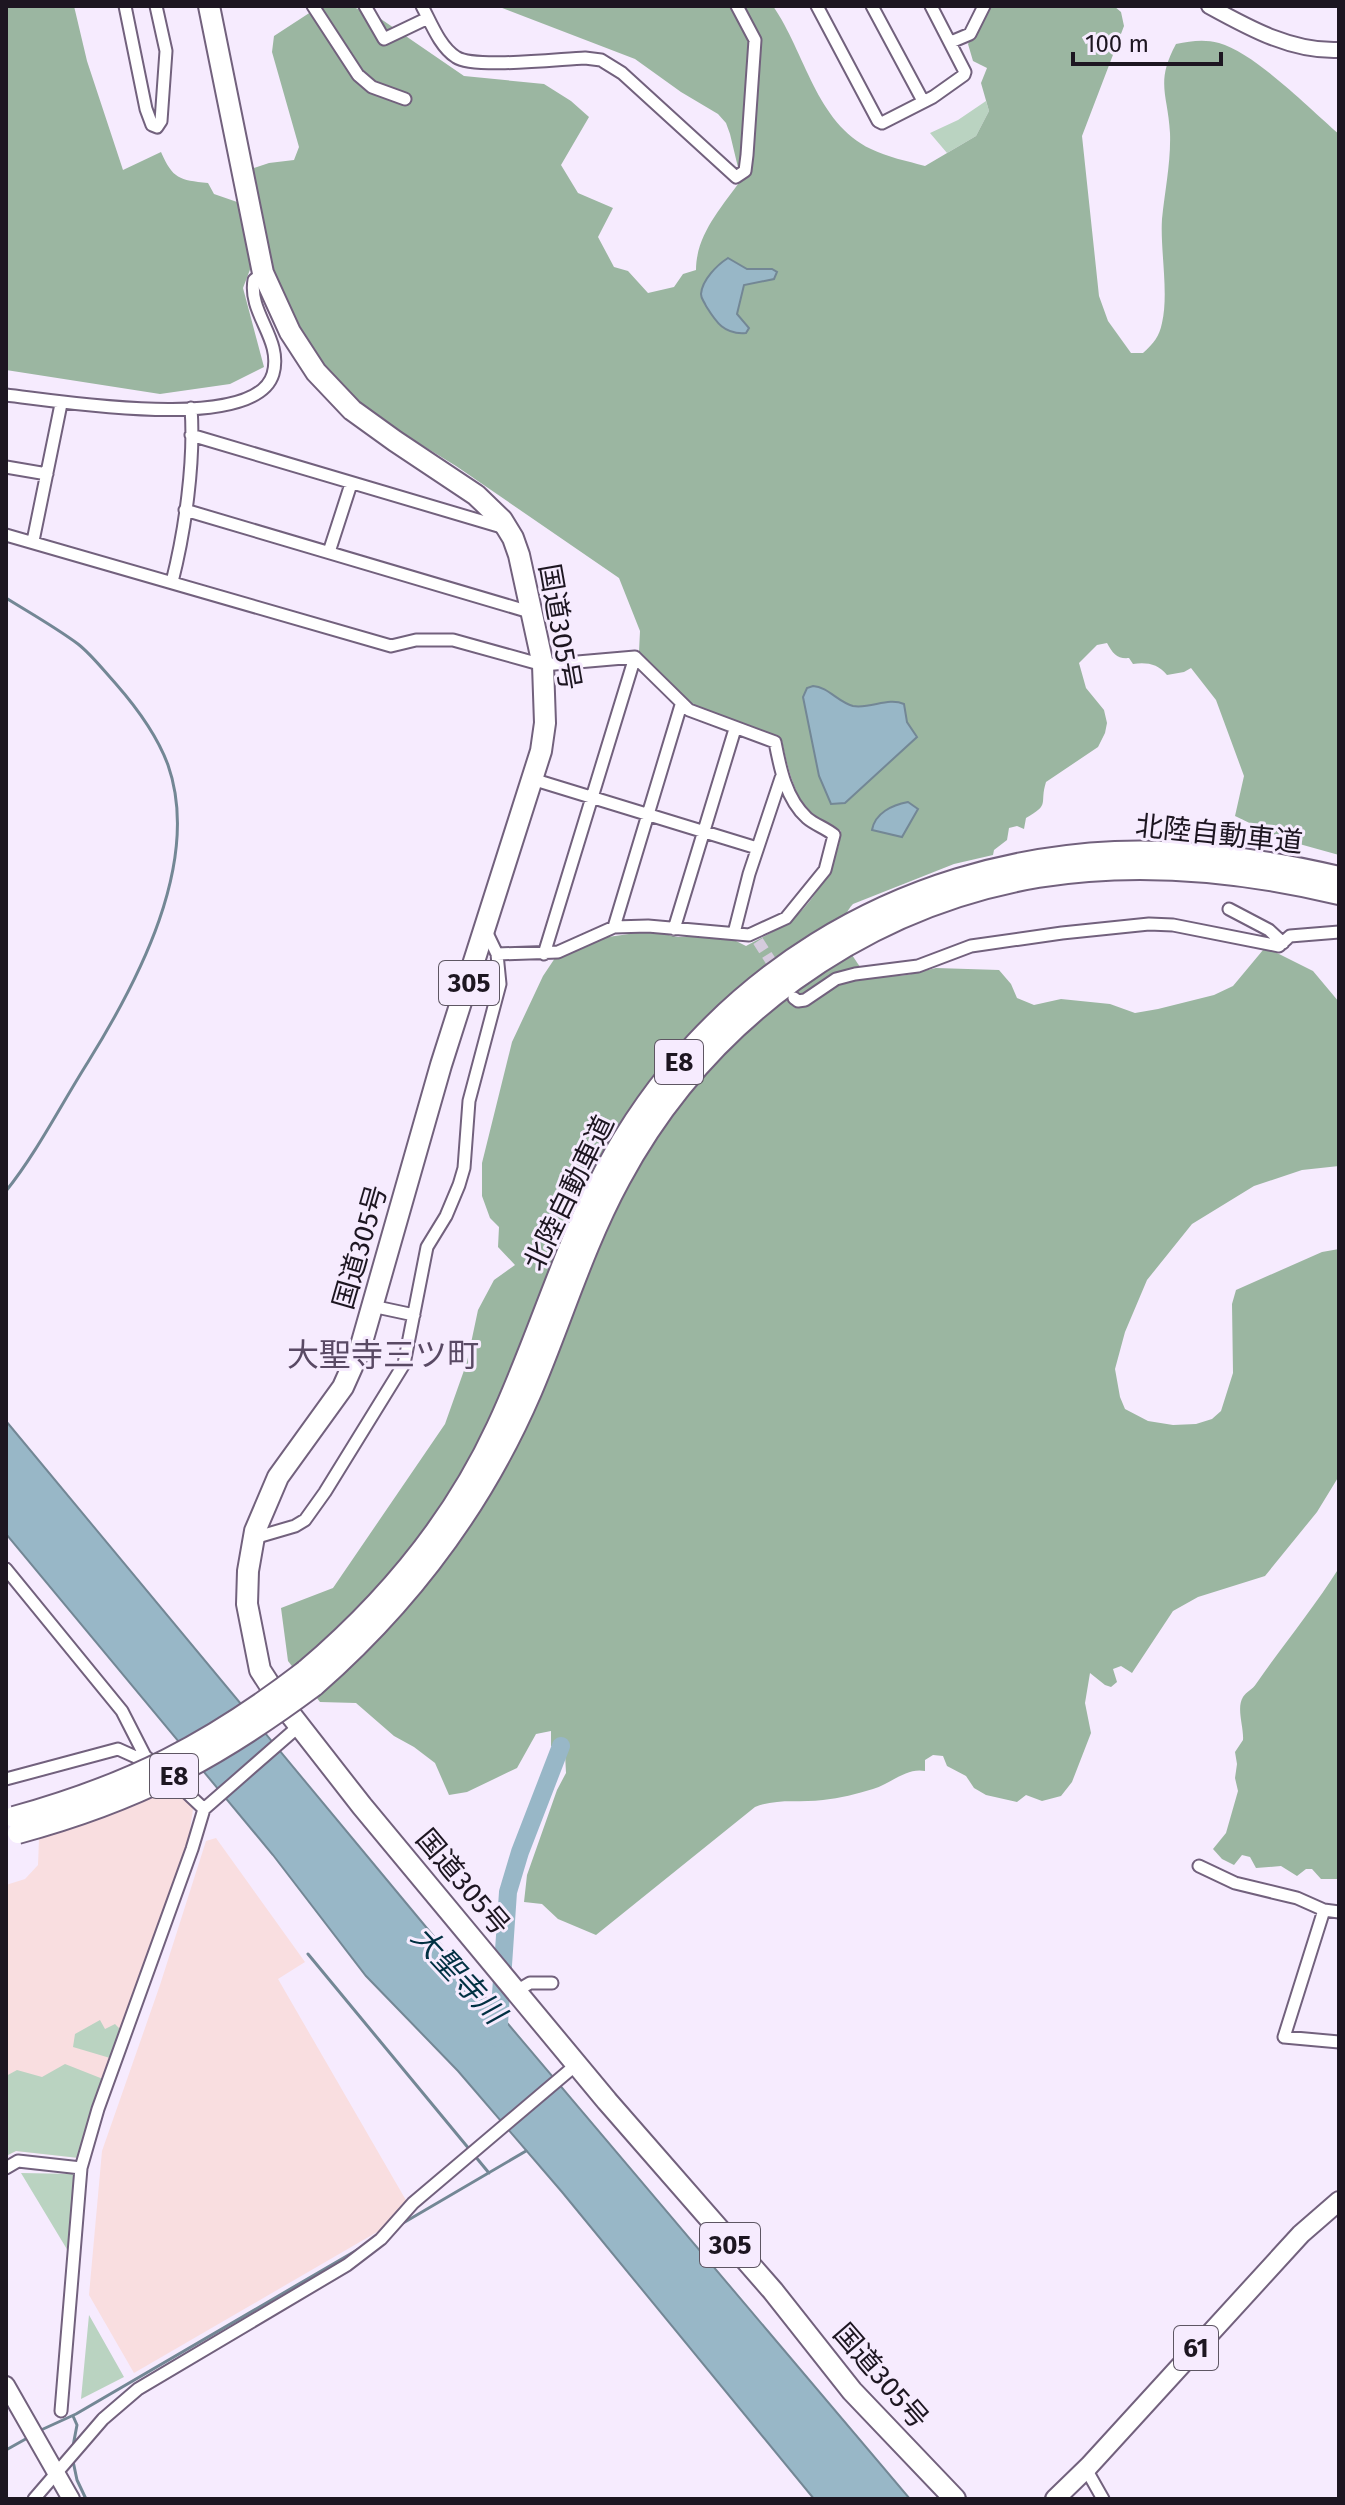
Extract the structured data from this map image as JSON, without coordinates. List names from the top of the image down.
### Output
{
  "streets": {
    "highway": [
      "国道305号",
      "北陸自動車道",
      "305",
      "E8"
    ],
    "main road": ["61"]
  },
  "districts": ["大聖寺三ツ町"],
  "water": ["大聖寺川"],
  "scale_bar": "100 m"
}
